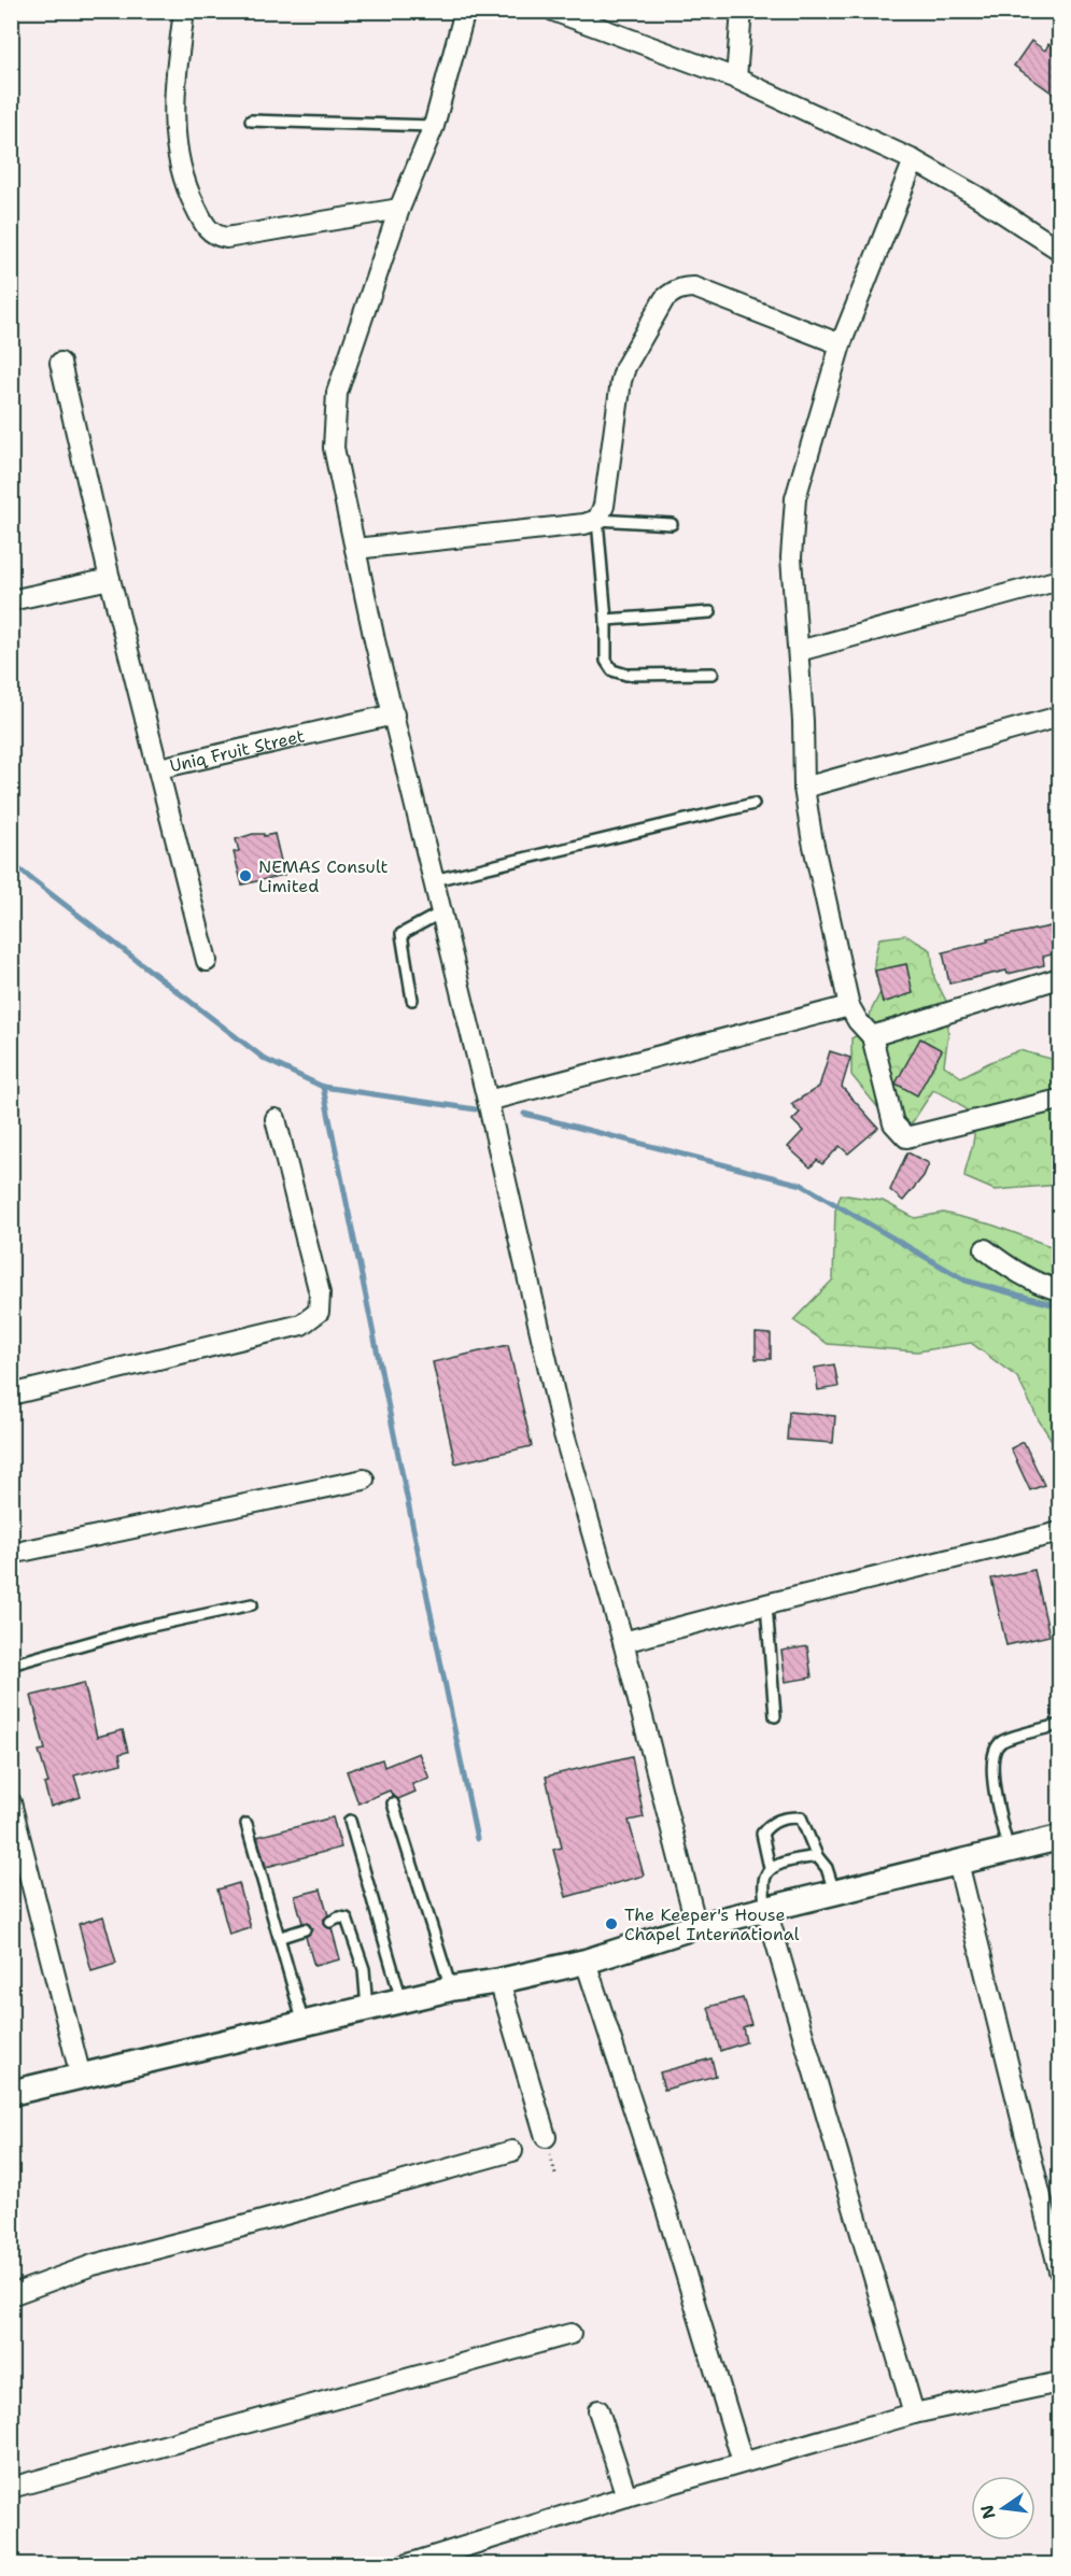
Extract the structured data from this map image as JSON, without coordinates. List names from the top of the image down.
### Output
{
  "streets": {
    "street": ["Uniq Fruit Street"]
  },
  "places": ["NEMAS Consult Limited", "The Keeper's House Chapel International"],
  "north": "left"
}
